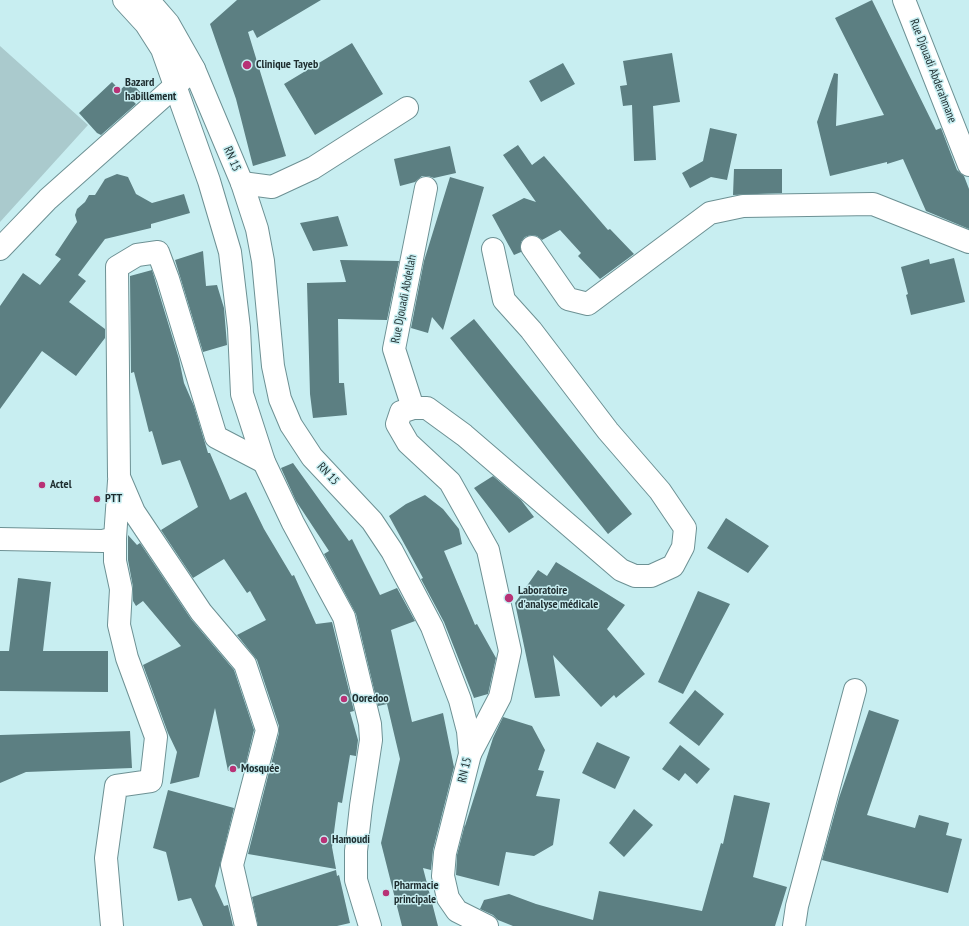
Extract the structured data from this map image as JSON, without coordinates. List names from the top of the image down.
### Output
{
  "streets": {
    "street": ["Rue Djouadi Abderahmane", "RN 15", "Rue Djouadi Abdellah"]
  },
  "places": [
    "Clinique Tayeb",
    "Bazard habillement",
    "Actel",
    "PTT",
    "Laboratoire d'analyse médicale",
    "Ooredoo",
    "Mosquée",
    "Hamoudi",
    "Pharmacie principale"
  ]
}
